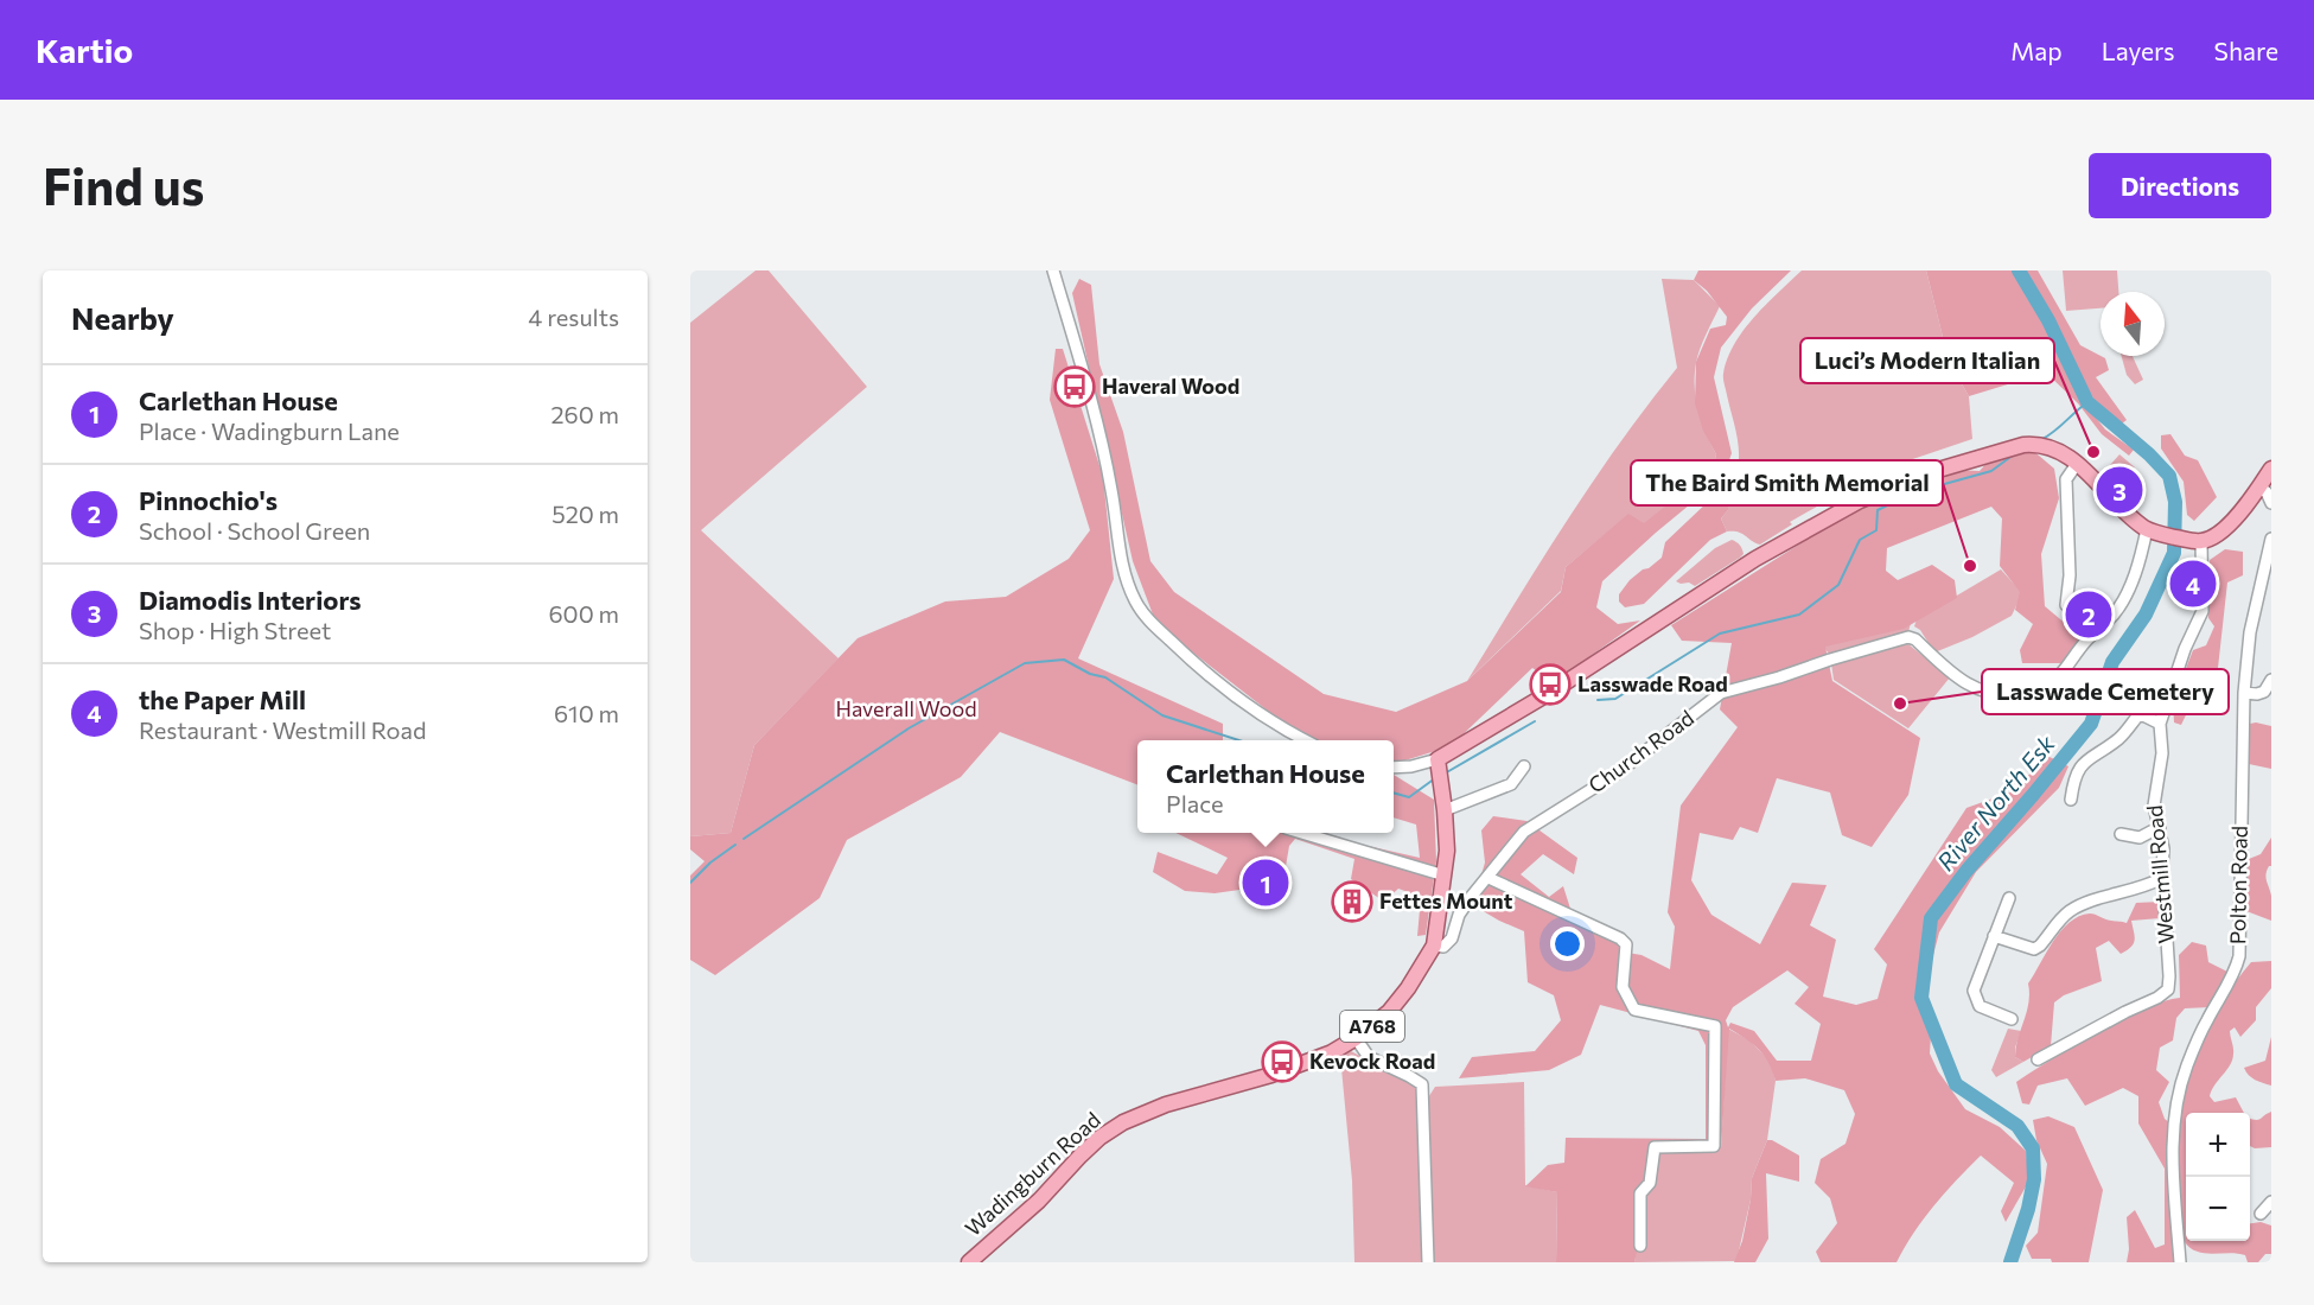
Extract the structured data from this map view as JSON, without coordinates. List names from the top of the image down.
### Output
{
  "streets": {
    "main road": ["A768", "Wadingburn Road"],
    "street": ["Church Road", "Westmill Road", "Polton Road"]
  },
  "crossings": [
    ["Church Road", "Wadingburn Road"]
  ],
  "water": ["River North Esk"],
  "parks": ["Haverall Wood"],
  "places": {
    "bus stop": ["Haveral Wood", "Lasswade Road", "Kevock Road"],
    "other": ["Luci’s Modern Italian", "The Baird Smith Memorial", "Lasswade Cemetery"],
    "building": ["Fettes Mount"]
  },
  "north": "top",
  "page": {
    "header": "Kartio",
    "nav": ["Map", "Layers", "Share"],
    "buttons": "Directions",
    "title": "Find us",
    "heading": ["Nearby", "4 results"],
    "list": [
      {
        "mark": "1",
        "name": "Carlethan House",
        "note": "Place · Wadingburn Lane",
        "value": "260 m"
      },
      {
        "mark": "2",
        "name": "Pinnochio's",
        "note": "School · School Green",
        "value": "520 m"
      },
      {
        "mark": "3",
        "name": "Diamodis Interiors",
        "note": "Shop · High Street",
        "value": "600 m"
      },
      {
        "mark": "4",
        "name": "the Paper Mill",
        "note": "Restaurant · Westmill Road",
        "value": "610 m"
      }
    ],
    "pins": [
      "3",
      "4",
      "2",
      "1"
    ],
    "popup": ["Carlethan House", "Place"],
    "map_buttons": ["+", "−"]
  }
}
